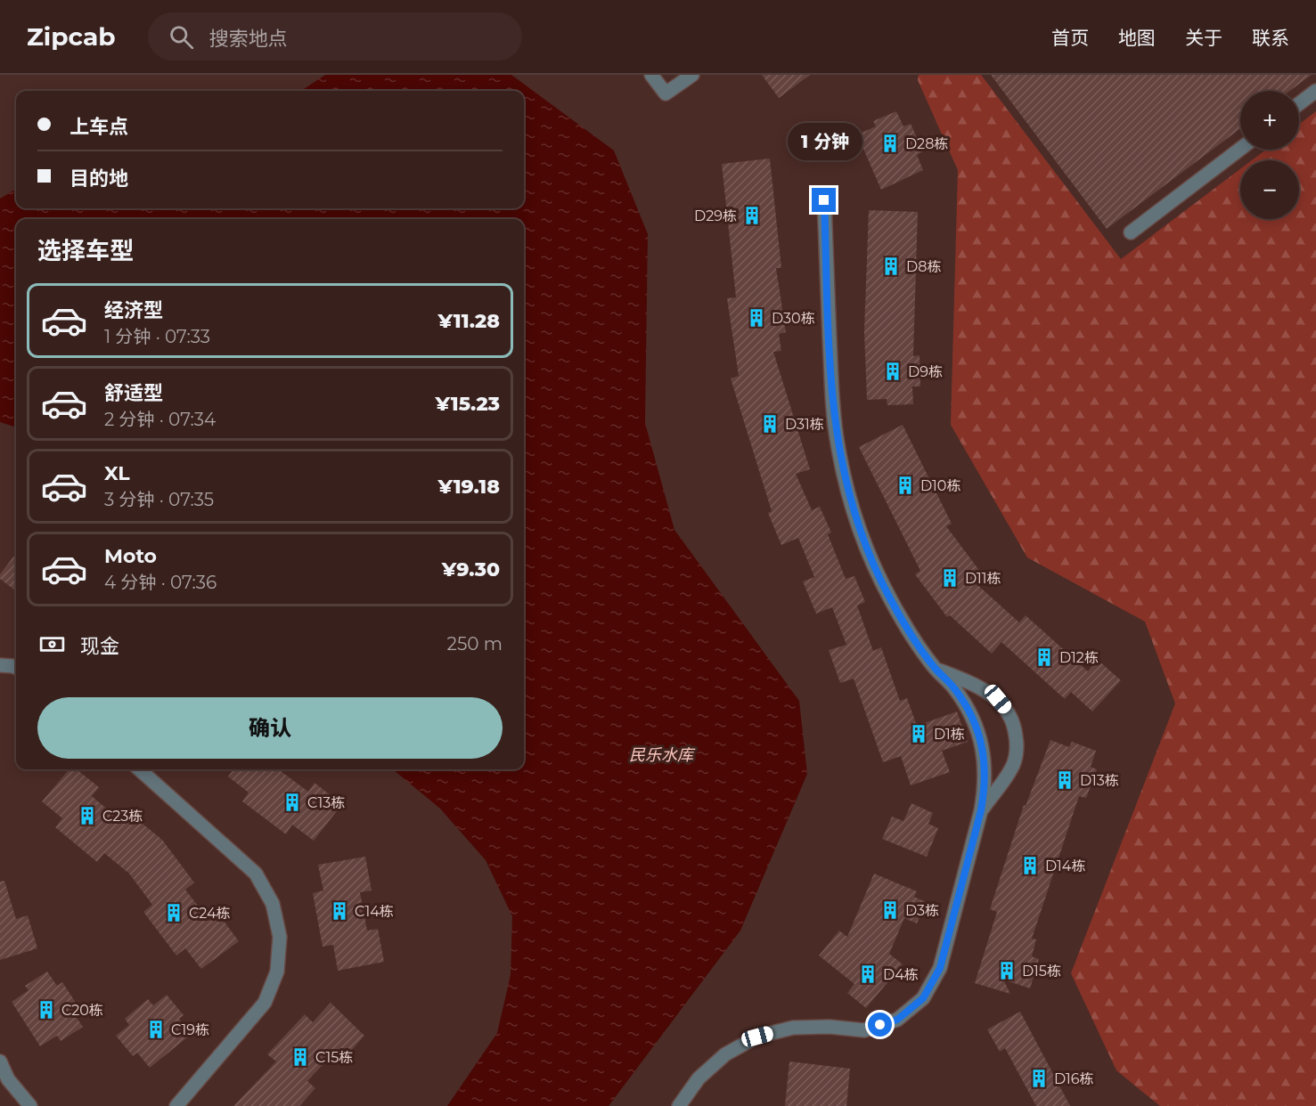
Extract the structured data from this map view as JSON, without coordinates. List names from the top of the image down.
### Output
{
  "water": ["民乐水库"],
  "places": {
    "building": [
      "D28栋",
      "D29栋",
      "D8栋",
      "D30栋",
      "D9栋",
      "D31栋",
      "D10栋",
      "D11栋",
      "D12栋",
      "D1栋",
      "D13栋",
      "C13栋",
      "C23栋",
      "D14栋",
      "D3栋",
      "C14栋",
      "C24栋",
      "D15栋",
      "D4栋",
      "C20栋",
      "C19栋",
      "C15栋",
      "D16栋"
    ]
  },
  "page": {
    "header": "Zipcab",
    "search": "搜索地点",
    "nav": [
      "首页",
      "地图",
      "关于",
      "联系"
    ],
    "map_buttons": ["+", "−"],
    "banner": ["上车点", "目的地"],
    "bubble": "1 分钟",
    "heading": "选择车型",
    "list": [
      {
        "name": "经济型",
        "note": "1 分钟 · 07:33",
        "value": "¥11.28"
      },
      {
        "name": "舒适型",
        "note": "2 分钟 · 07:34",
        "value": "¥15.23"
      },
      {
        "name": "XL",
        "note": "3 分钟 · 07:35",
        "value": "¥19.18"
      },
      {
        "name": "Moto",
        "note": "4 分钟 · 07:36",
        "value": "¥9.30"
      }
    ],
    "pay": ["现金", "250 m"],
    "buttons": "确认"
  }
}
